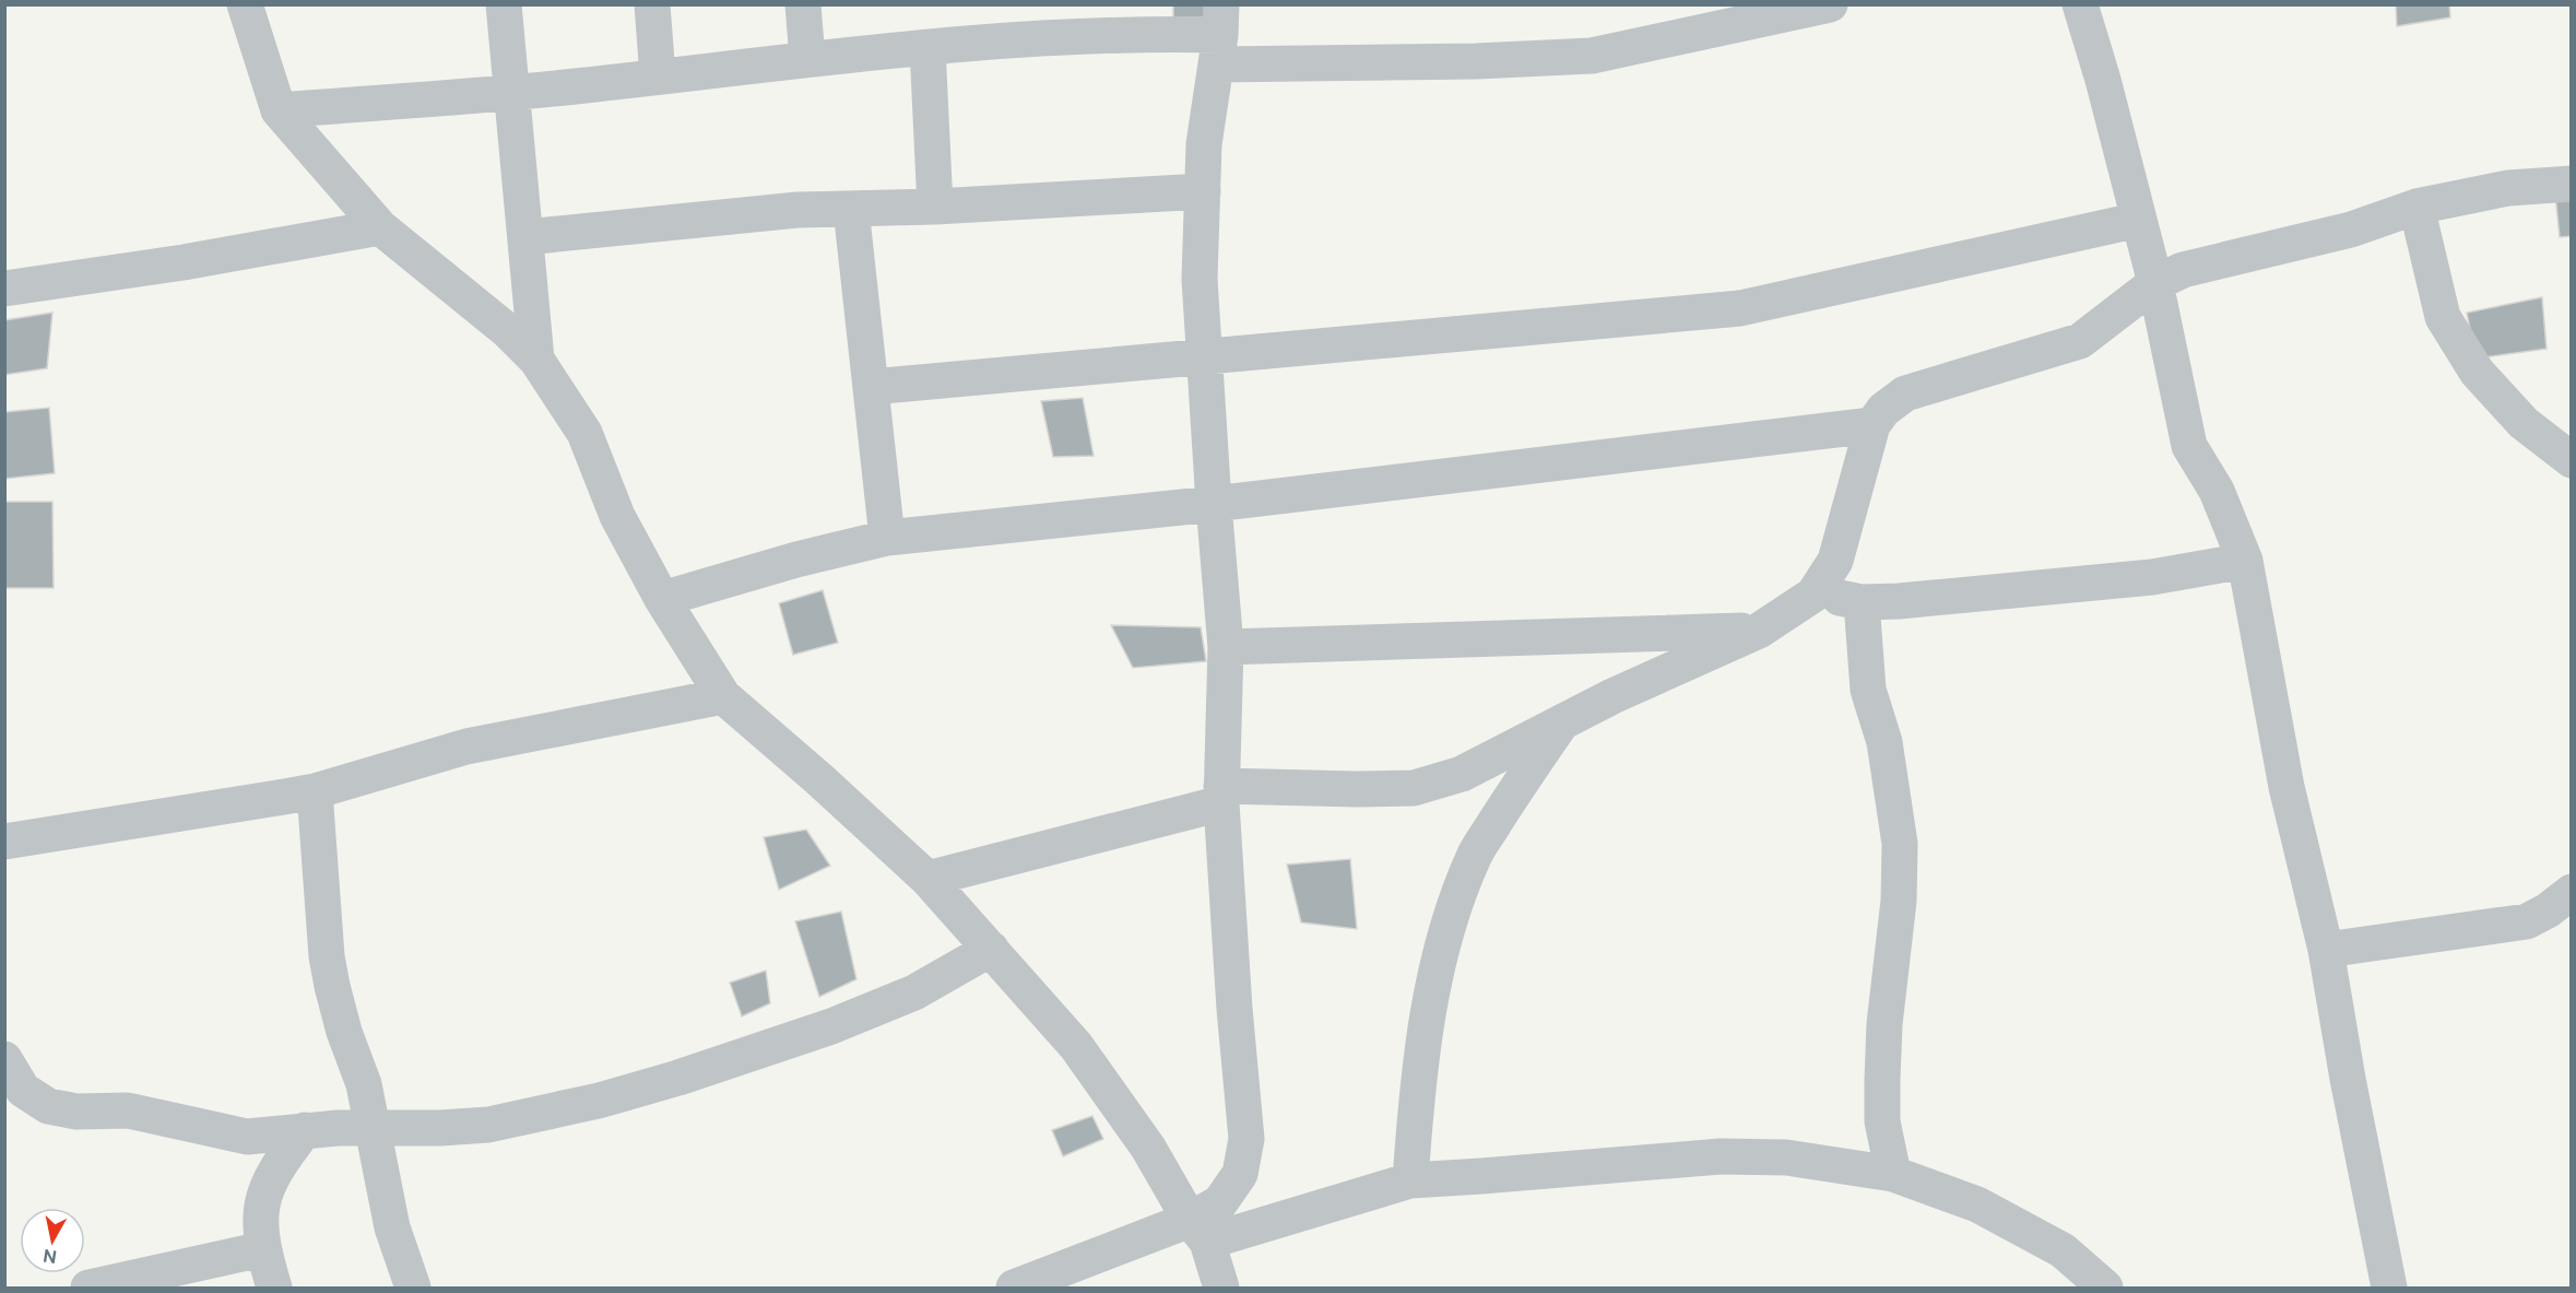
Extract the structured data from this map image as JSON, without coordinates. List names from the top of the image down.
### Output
{
  "north": "bottom"
}
